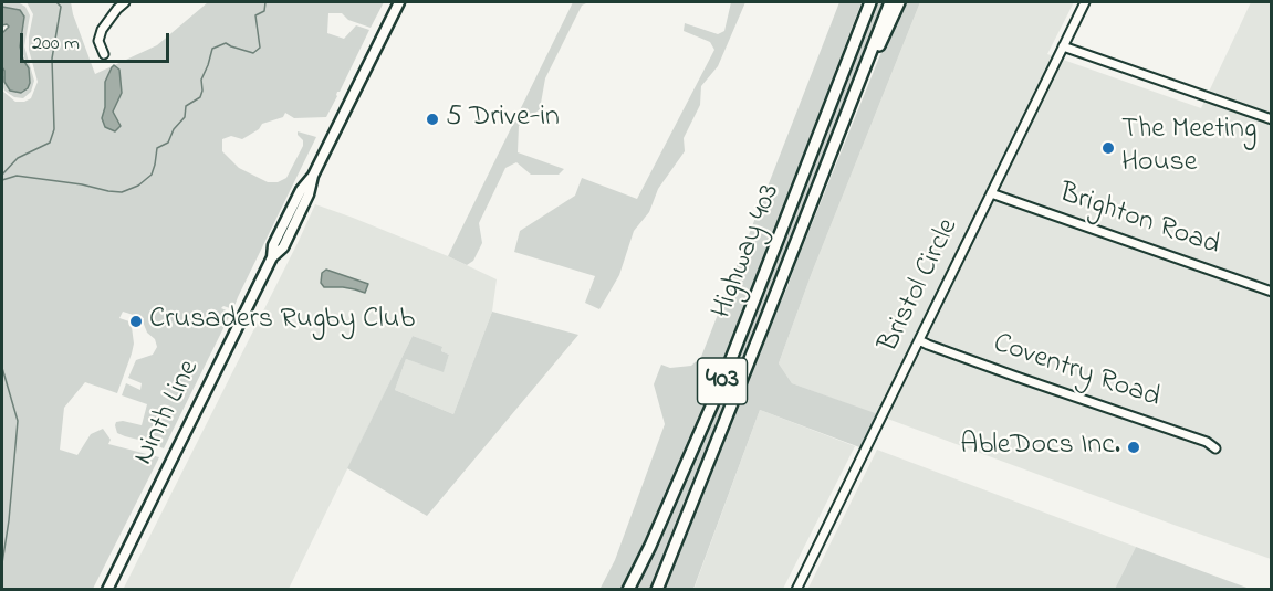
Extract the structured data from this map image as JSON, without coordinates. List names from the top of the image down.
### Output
{
  "streets": {
    "highway": ["Highway 403", "403"],
    "main road": ["Ninth Line"],
    "street": ["Brighton Road", "Bristol Circle", "Coventry Road"]
  },
  "crossings": [
    ["Brighton Road", "Bristol Circle"],
    ["Bristol Circle", "Coventry Road"]
  ],
  "places": [
    "5 Drive-in",
    "The Meeting House",
    "Crusaders Rugby Club",
    "AbleDocs Inc."
  ],
  "scale_bar": "200 m"
}
